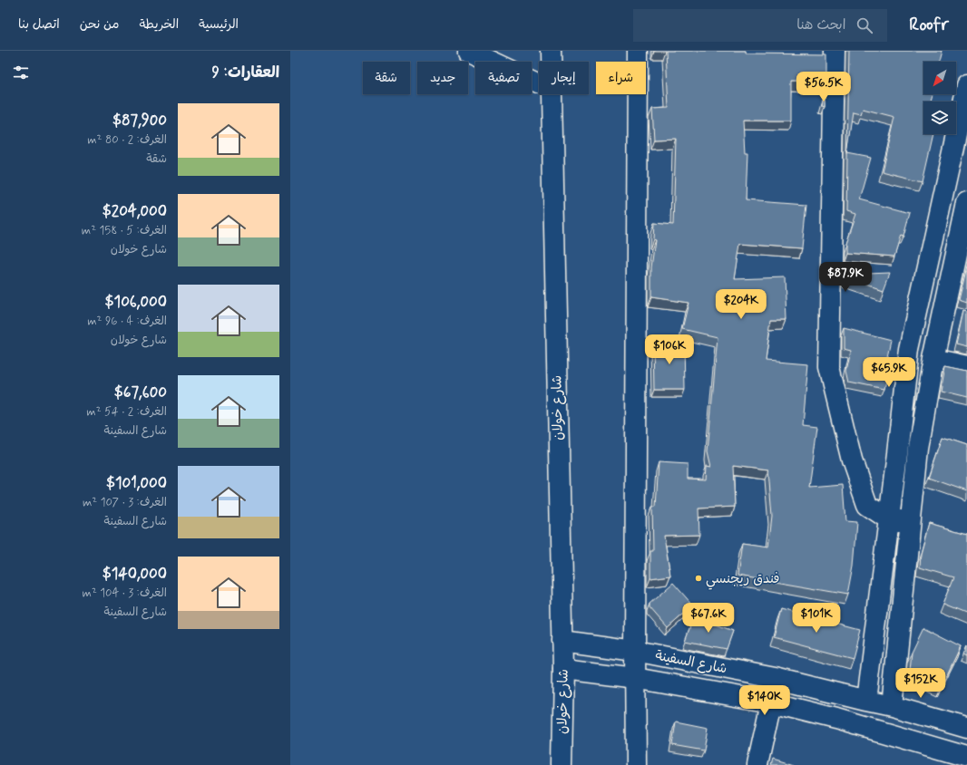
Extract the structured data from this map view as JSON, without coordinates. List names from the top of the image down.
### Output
{
  "streets": {
    "street": ["شارع خولان", "شارع السفينة"]
  },
  "crossings": [
    ["شارع خولان", "شارع السفينة"]
  ],
  "places": ["فندق ريجنسي"],
  "north": "bottom left",
  "page": {
    "header": "Roofr",
    "search": "ابحث هنا",
    "nav": [
      "الرئيسية",
      "الخريطة",
      "من نحن",
      "اتصل بنا"
    ],
    "heading": "العقارات: 9",
    "chip": [
      "شراء",
      "إيجار",
      "تصفية",
      "جديد",
      "شقة"
    ],
    "price": [
      "$56.5K",
      "$87.9K",
      "$204K",
      "$106K",
      "$65.9K",
      "$67.6K",
      "$101K",
      "$152K",
      "$140K"
    ],
    "list": [
      {
        "name": "$87,900",
        "note": "الغرف: 2 · 80 m² · شقة"
      },
      {
        "name": "$204,000",
        "note": "الغرف: 5 · 158 m² · شارع خولان"
      },
      {
        "name": "$106,000",
        "note": "الغرف: 4 · 96 m² · شارع خولان"
      },
      {
        "name": "$67,600",
        "note": "الغرف: 2 · 54 m² · شارع السفينة"
      },
      {
        "name": "$101,000",
        "note": "الغرف: 3 · 107 m² · شارع السفينة"
      },
      {
        "name": "$140,000",
        "note": "الغرف: 3 · 104 m² · شارع السفينة"
      }
    ]
  }
}
